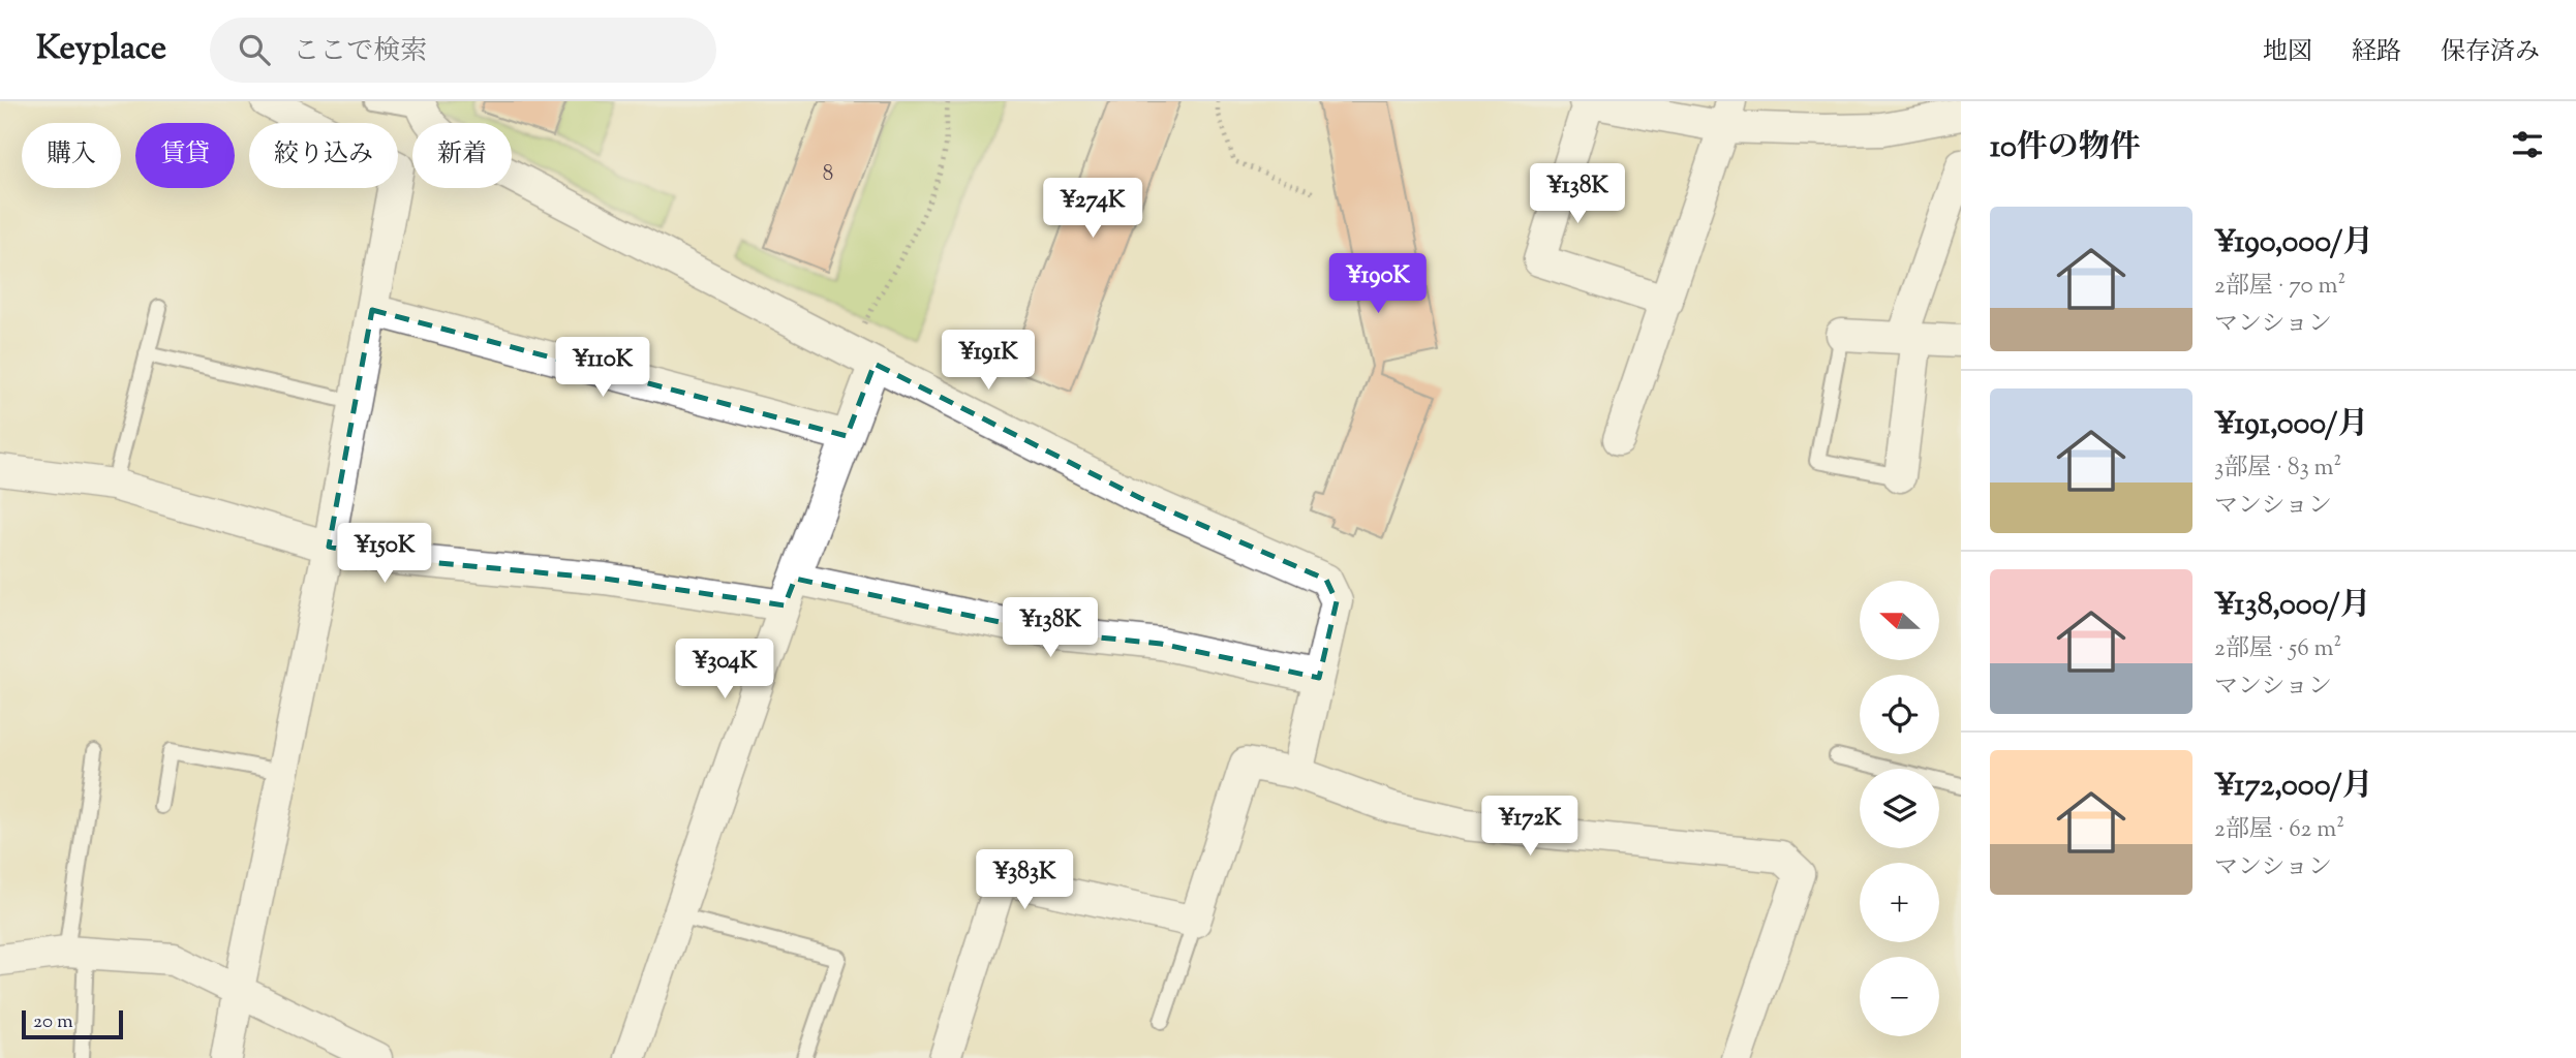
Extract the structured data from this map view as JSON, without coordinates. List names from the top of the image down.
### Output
{
  "house_numbers": ["8"],
  "scale_bar": "20 m",
  "north": "left",
  "page": {
    "header": "Keyplace",
    "search": "ここで検索",
    "nav": ["地図", "経路", "保存済み"],
    "heading": "10件の物件",
    "chip": [
      "購入",
      "賃貸",
      "絞り込み",
      "新着"
    ],
    "price": [
      "¥138K",
      "¥274K",
      "¥190K",
      "¥191K",
      "¥110K",
      "¥150K",
      "¥138K",
      "¥304K",
      "¥172K",
      "¥383K"
    ],
    "list": [
      {
        "name": "¥190,000/月",
        "note": "2部屋 · 70 m² · マンション"
      },
      {
        "name": "¥191,000/月",
        "note": "3部屋 · 83 m² · マンション"
      },
      {
        "name": "¥138,000/月",
        "note": "2部屋 · 56 m² · マンション"
      },
      {
        "name": "¥172,000/月",
        "note": "2部屋 · 62 m² · マンション"
      }
    ],
    "map_buttons": ["+", "−"],
    "scale": "20 m"
  }
}
